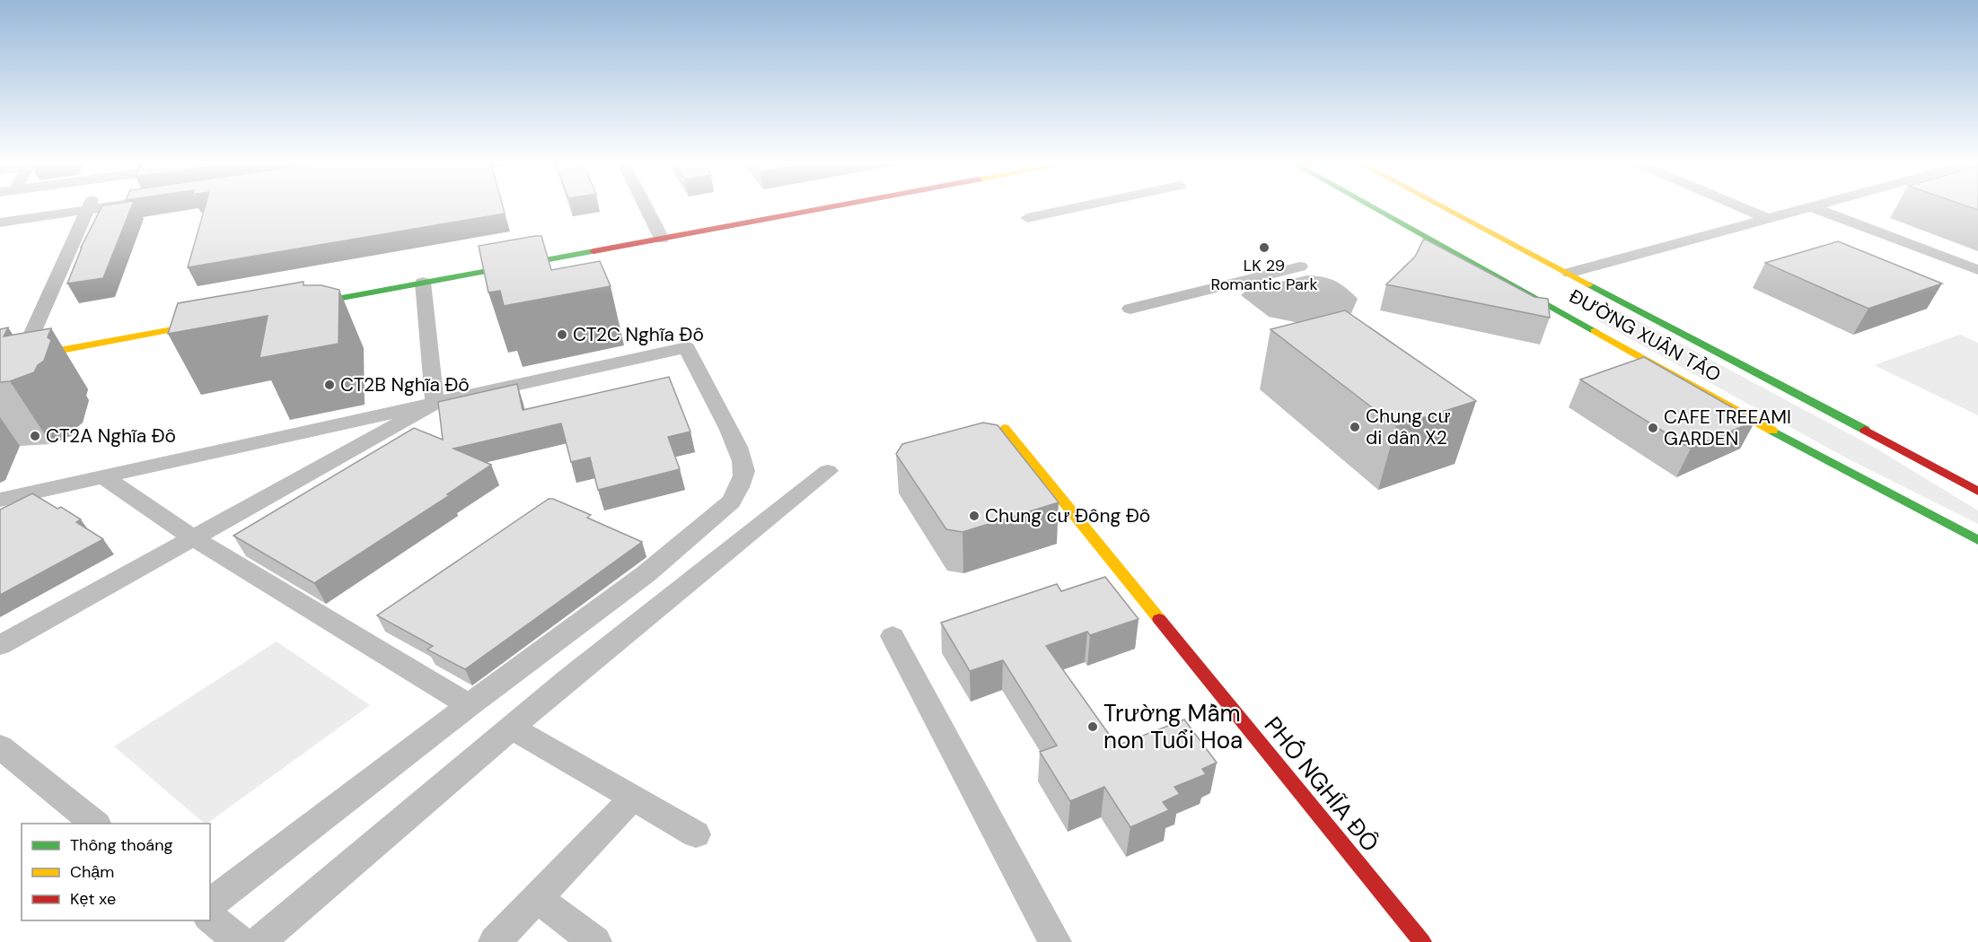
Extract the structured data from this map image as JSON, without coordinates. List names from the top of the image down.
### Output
{
  "streets": {
    "street": ["ĐƯỜNG XUÂN TẢO", "PHỐ NGHĨA ĐÔ"]
  },
  "places": [
    "LK 29 Romantic Park",
    "CT2C Nghĩa Đô",
    "CT2B Nghĩa Đô",
    "Chung cư di dân X2",
    "CAFE TREEAMI GARDEN",
    "CT2A Nghĩa Đô",
    "Chung cư Đông Đô",
    "Trường Mầm non Tuổi Hoa"
  ],
  "legend": ["Thông thoáng", "Chậm", "Kẹt xe"]
}
